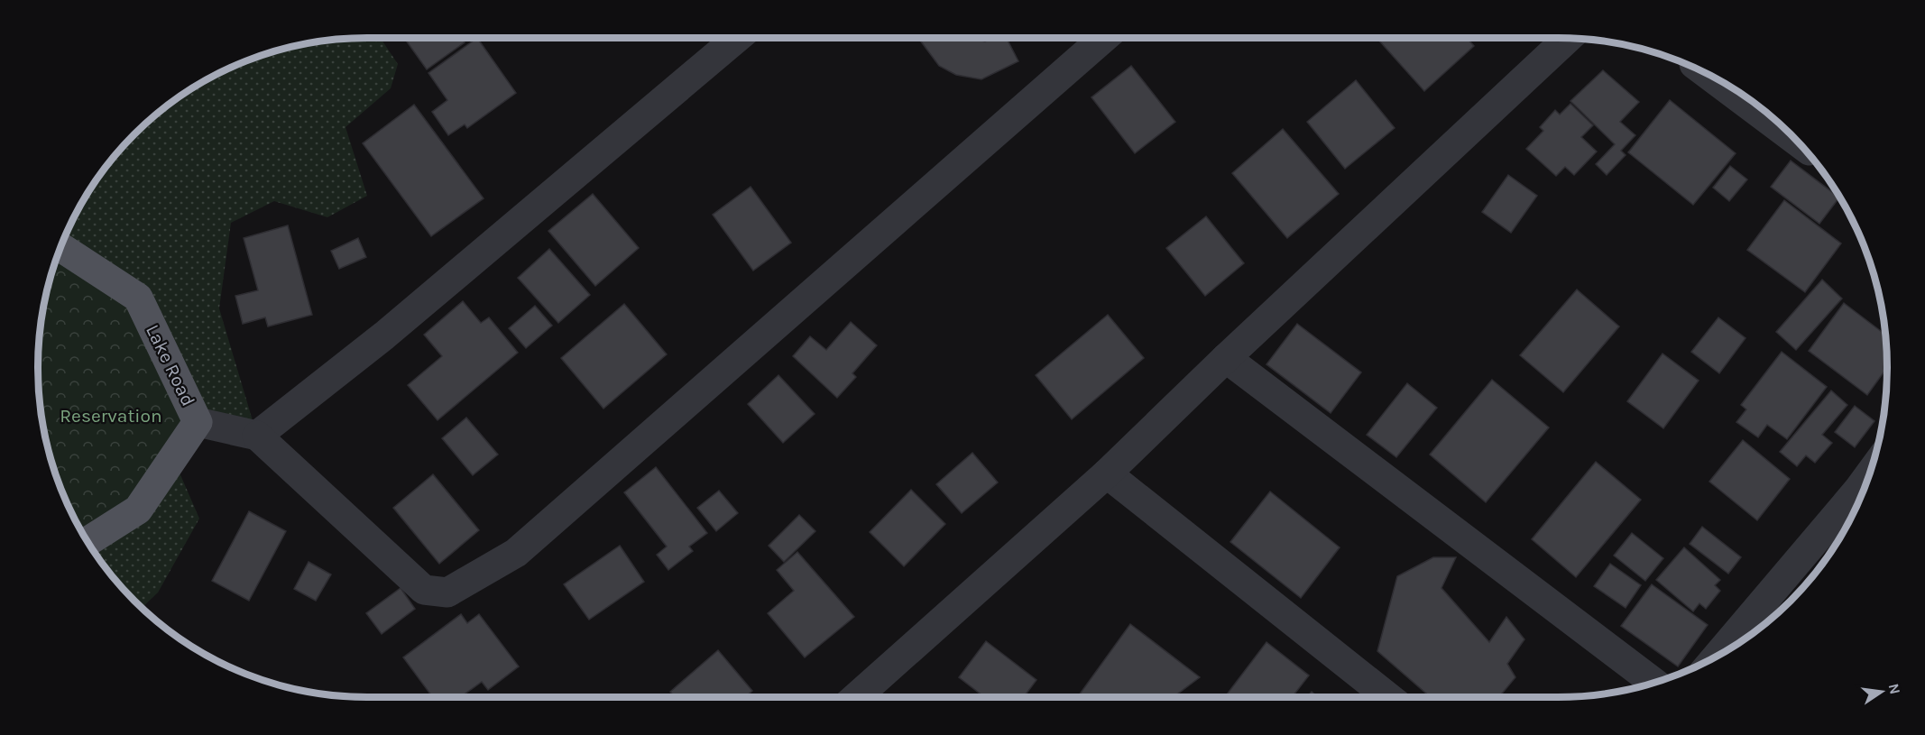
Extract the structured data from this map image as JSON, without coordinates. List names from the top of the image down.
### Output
{
  "streets": {
    "main road": ["Lake Road"]
  },
  "parks": ["Reservation"],
  "north": "right"
}
